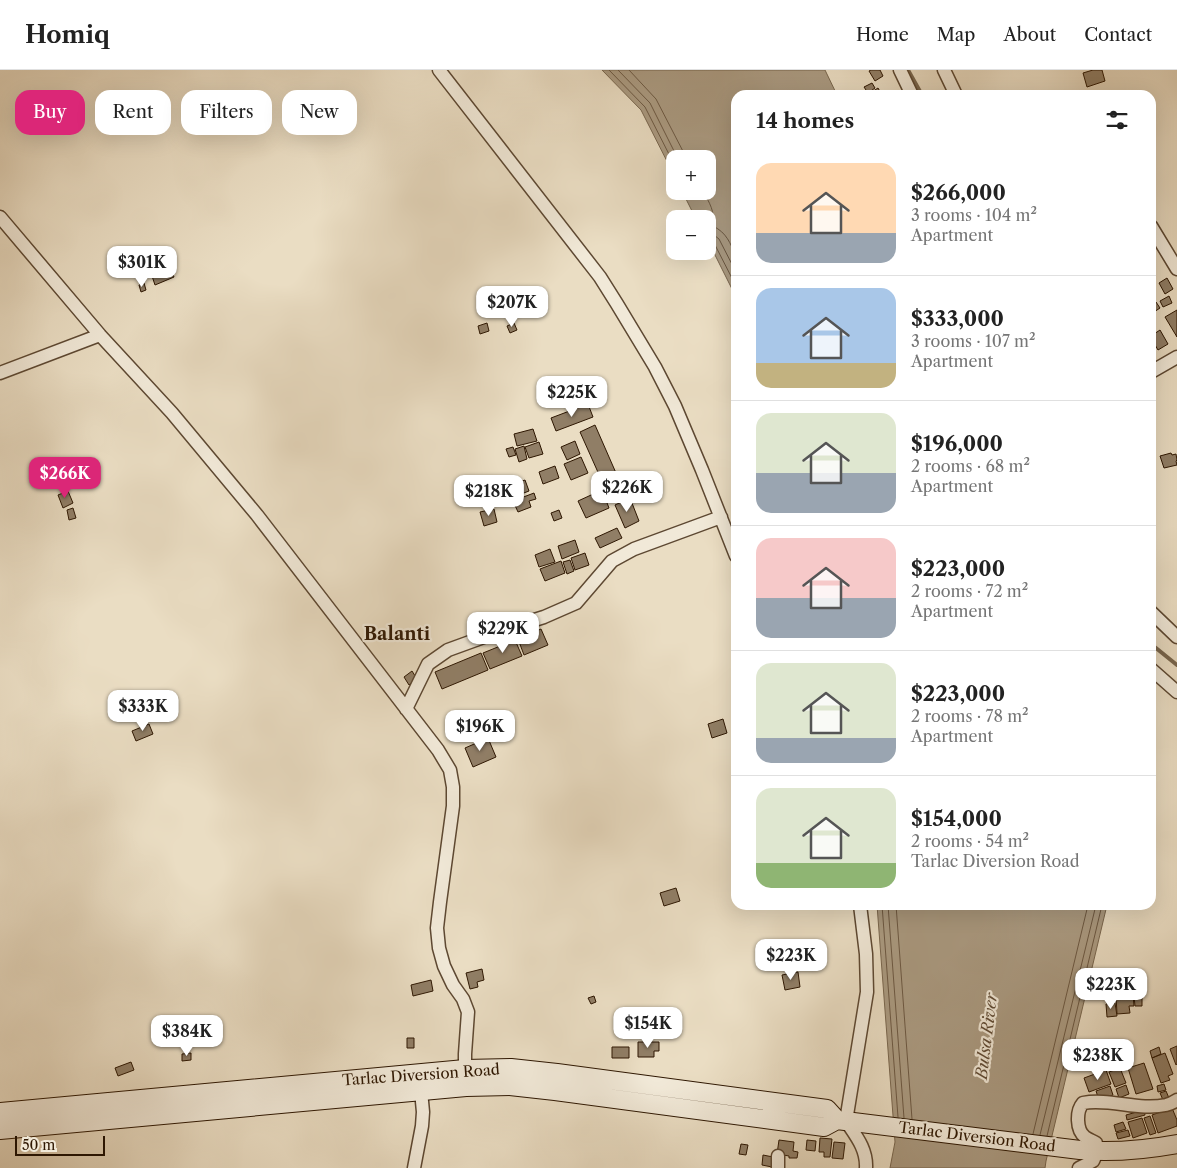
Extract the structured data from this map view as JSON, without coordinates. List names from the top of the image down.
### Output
{
  "streets": {
    "main road": ["Tarlac Diversion Road"]
  },
  "districts": ["Balanti"],
  "water": ["Bulsa River"],
  "scale_bar": "50 m",
  "page": {
    "header": "Homiq",
    "nav": [
      "Home",
      "Map",
      "About",
      "Contact"
    ],
    "chip": [
      "Buy",
      "Rent",
      "Filters",
      "New"
    ],
    "heading": "14 homes",
    "map_buttons": ["+", "−"],
    "list": [
      {
        "name": "$266,000",
        "note": "3 rooms · 104 m² · Apartment"
      },
      {
        "name": "$333,000",
        "note": "3 rooms · 107 m² · Apartment"
      },
      {
        "name": "$196,000",
        "note": "2 rooms · 68 m² · Apartment"
      },
      {
        "name": "$223,000",
        "note": "2 rooms · 72 m² · Apartment"
      },
      {
        "name": "$223,000",
        "note": "2 rooms · 78 m² · Apartment"
      },
      {
        "name": "$154,000",
        "note": "2 rooms · 54 m² · Tarlac Diversion Road"
      }
    ],
    "price": [
      "$301K",
      "$207K",
      "$225K",
      "$266K",
      "$226K",
      "$218K",
      "$229K",
      "$333K",
      "$196K",
      "$223K",
      "$223K",
      "$154K",
      "$384K",
      "$238K"
    ],
    "scale": "50 m"
  }
}
